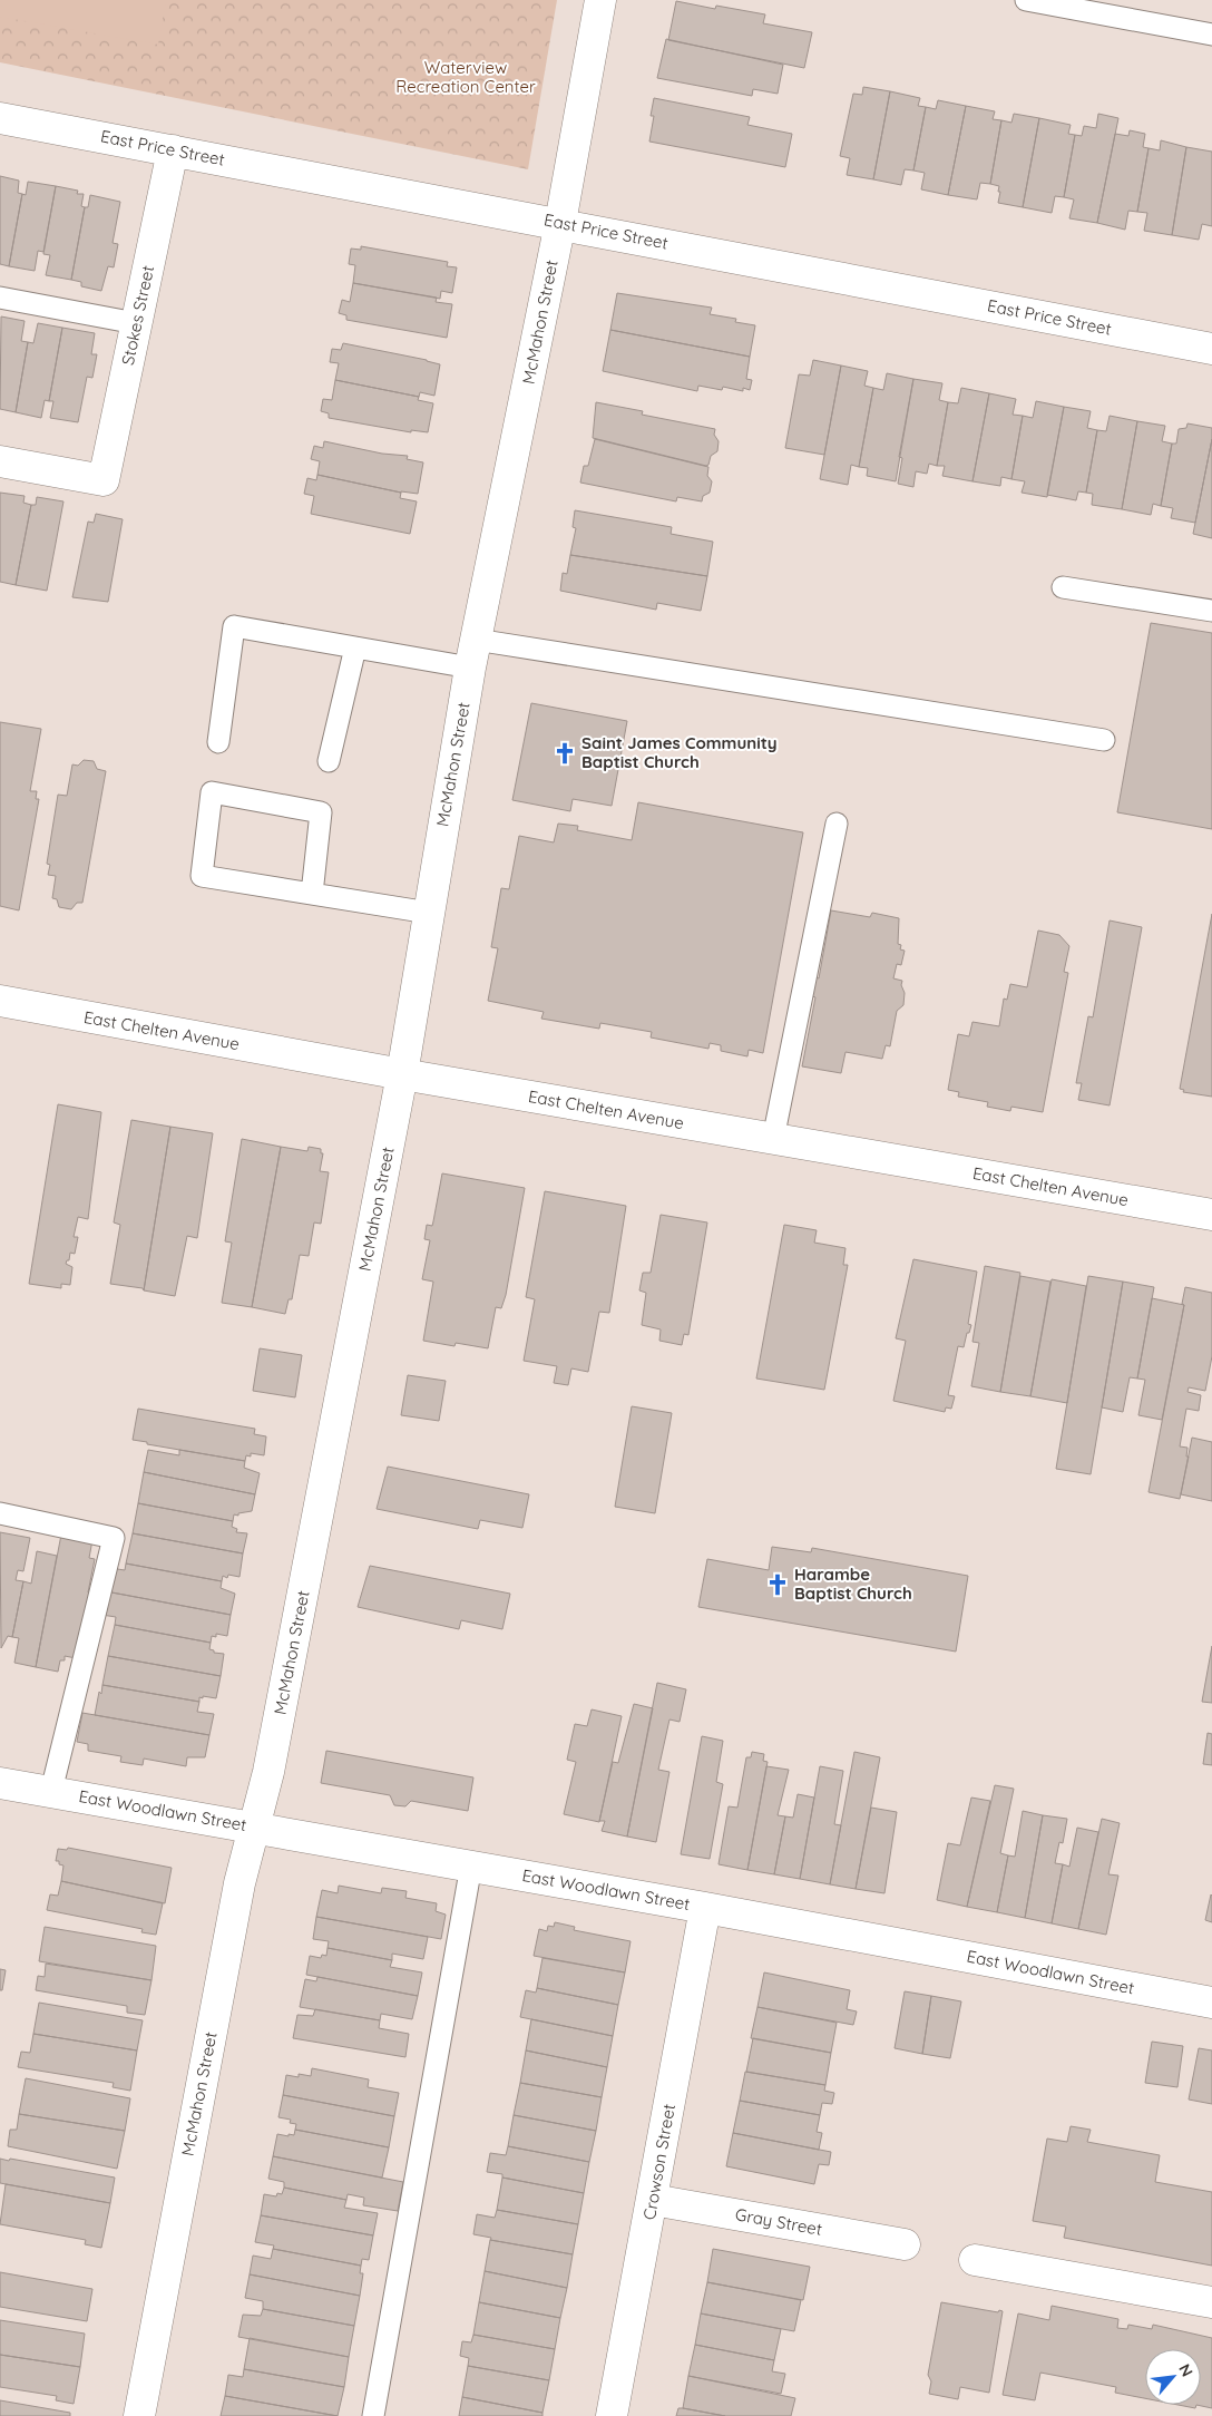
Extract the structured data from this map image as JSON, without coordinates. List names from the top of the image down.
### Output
{
  "streets": {
    "street": [
      "East Price Street",
      "Stokes Street",
      "McMahon Street",
      "East Chelten Avenue",
      "East Woodlawn Street",
      "Crowson Street",
      "Gray Street"
    ]
  },
  "crossings": [
    ["East Price Street", "Stokes Street"],
    ["East Price Street", "McMahon Street"],
    ["McMahon Street", "East Chelten Avenue"],
    ["McMahon Street", "East Woodlawn Street"],
    ["East Woodlawn Street", "Crowson Street"],
    ["Crowson Street", "Gray Street"]
  ],
  "parks": ["Waterview Recreation Center"],
  "places": {
    "church": ["Saint James Community Baptist Church", "Harambe Baptist Church"]
  },
  "north": "top right"
}
